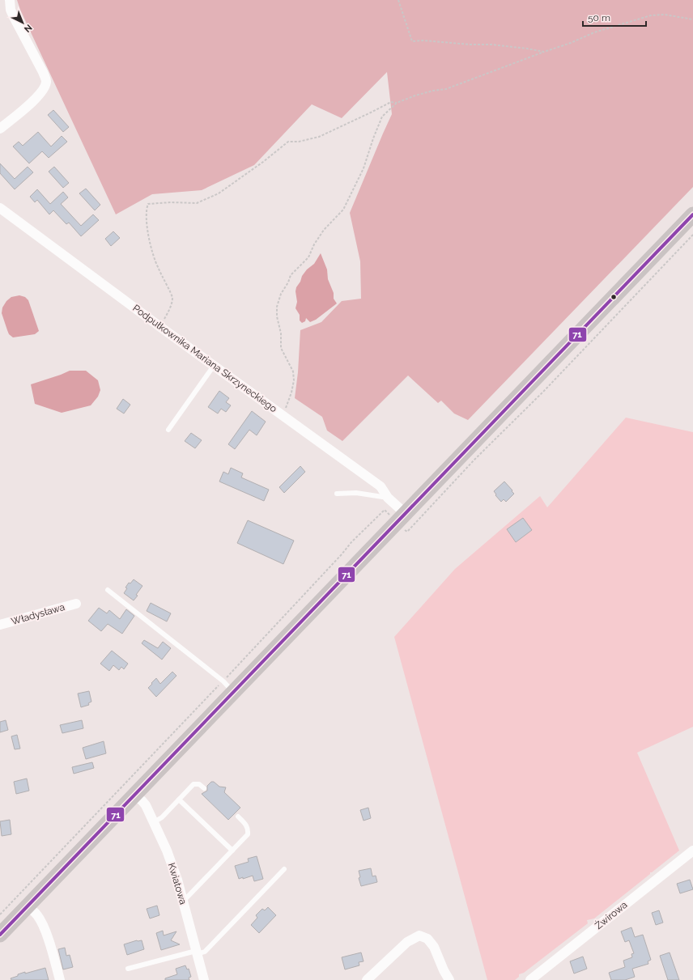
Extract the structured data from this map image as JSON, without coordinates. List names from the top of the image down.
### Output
{
  "streets": {
    "street": [
      "Podpułkownika Mariana Skrzyneckiego",
      "Władysława",
      "Kwiatowa",
      "Żwirowa"
    ]
  },
  "lines": ["transit line 71"],
  "scale_bar": "50 m",
  "north": "bottom right"
}
